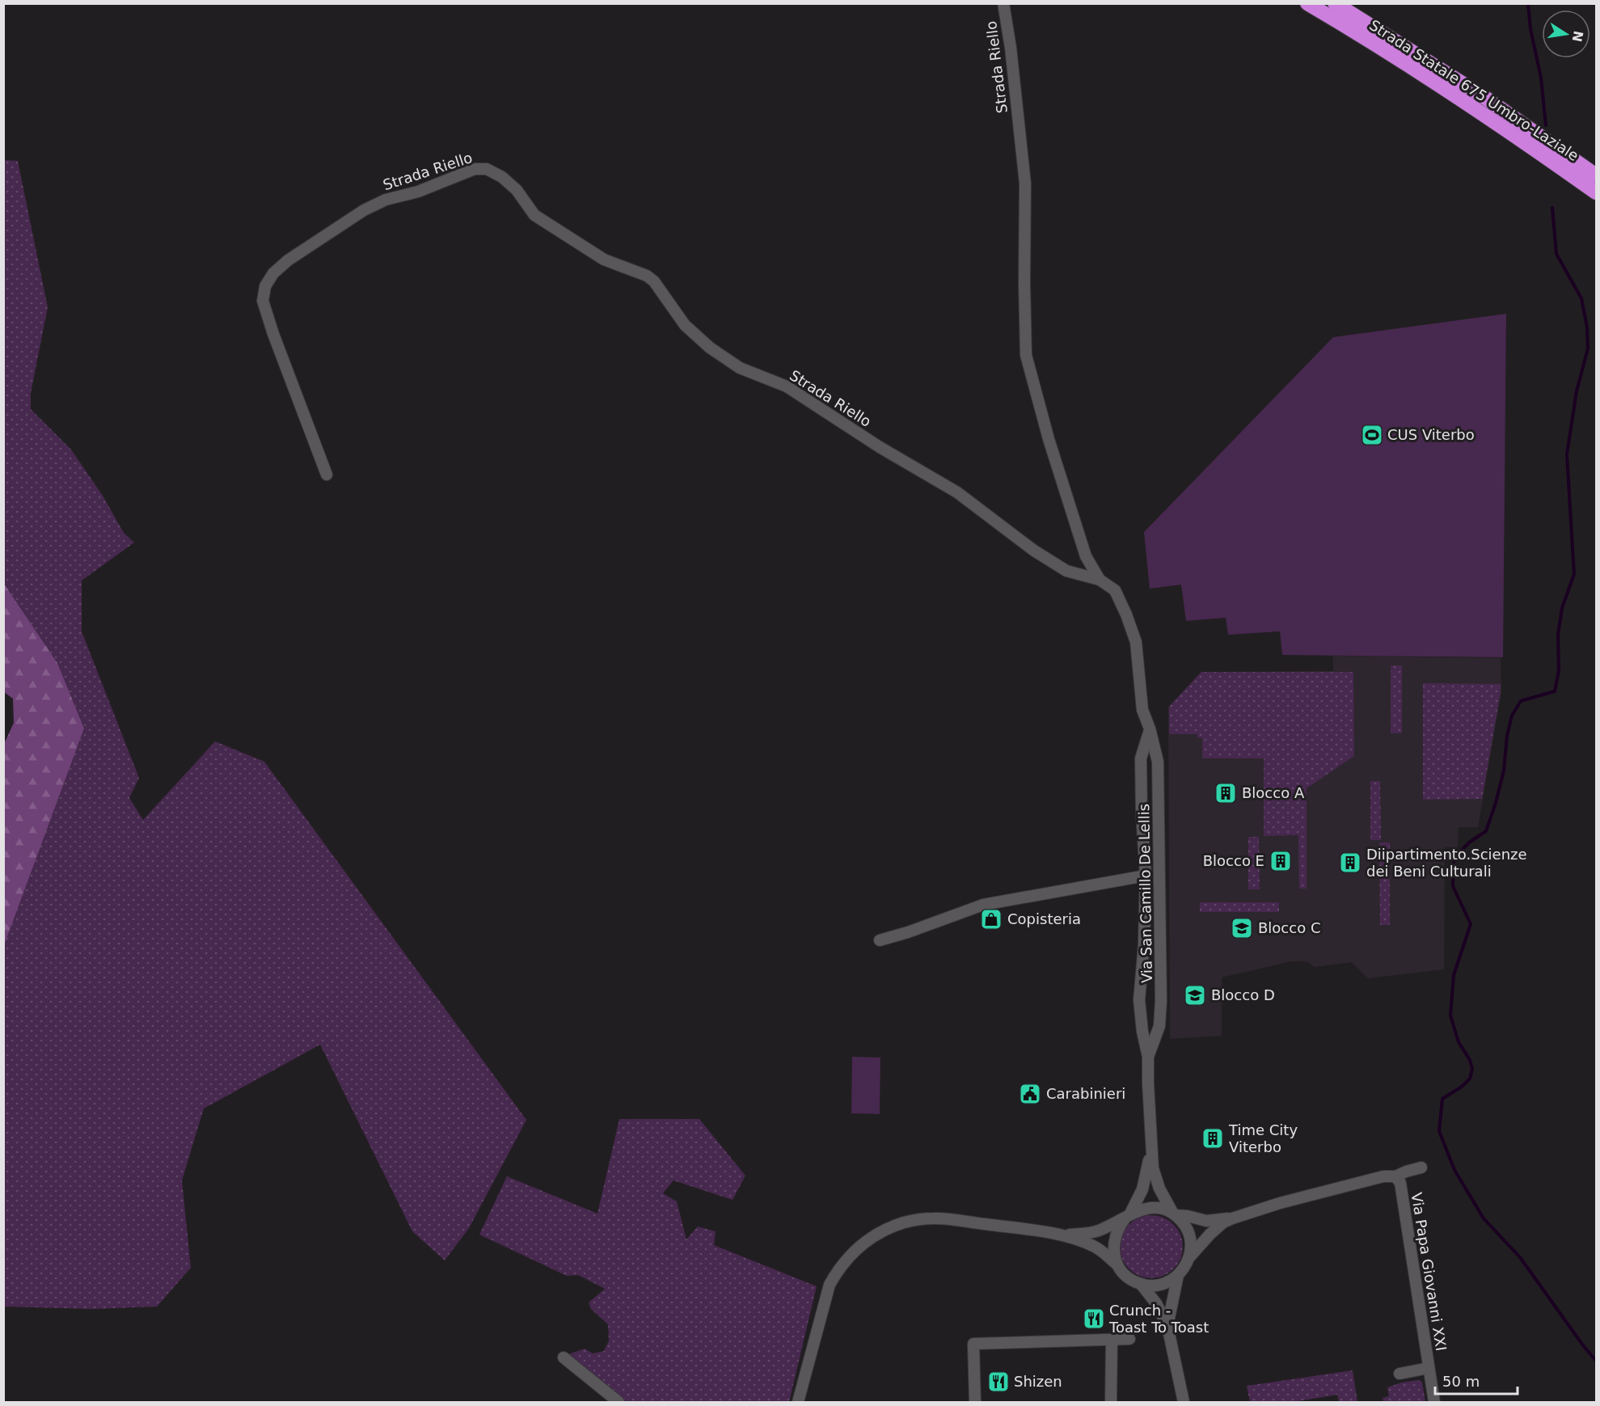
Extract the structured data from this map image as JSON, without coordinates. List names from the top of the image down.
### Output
{
  "streets": {
    "highway": ["Strada Statale 675 Umbro-Laziale"],
    "street": ["Strada Riello", "Via San Camillo De Lellis", "Via Papa Giovanni XXI"]
  },
  "crossings": [
    ["Strada Riello", "Via San Camillo De Lellis"]
  ],
  "places": {
    "sports": ["CUS Viterbo"],
    "building": [
      "Blocco A",
      "Blocco E",
      "Diipartimento.Scienze dei Beni Culturali",
      "Time City Viterbo"
    ],
    "shop": ["Copisteria"],
    "school or university": ["Blocco C", "Blocco D"],
    "public building": ["Carabinieri"],
    "restaurant": ["Crunch - Toast To Toast", "Shizen"]
  },
  "scale_bar": "50 m",
  "north": "right"
}
